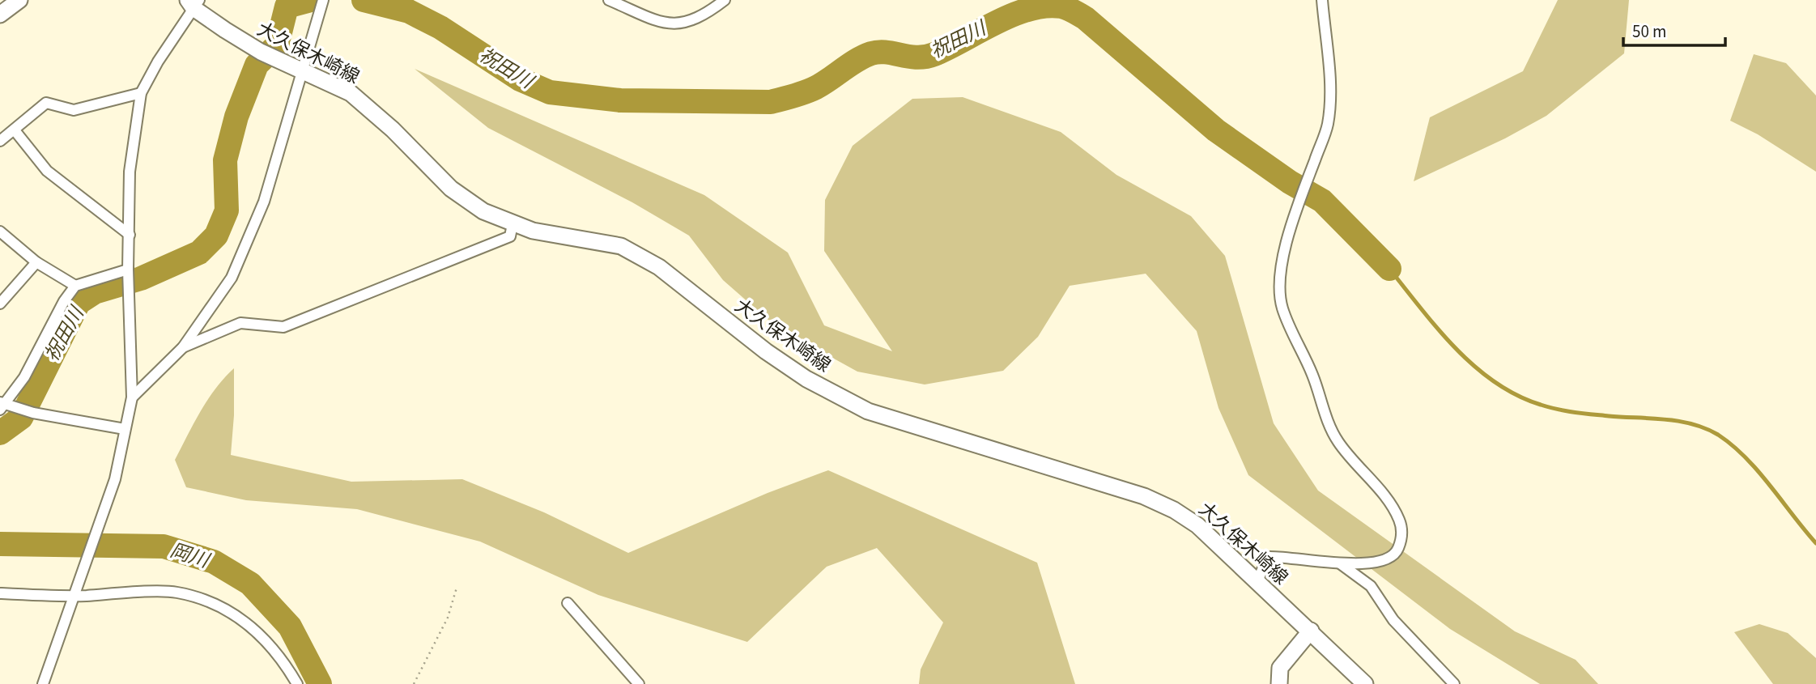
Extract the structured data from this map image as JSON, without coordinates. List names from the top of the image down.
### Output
{
  "streets": {
    "main road": ["大久保木崎線"]
  },
  "water": ["祝田川", "岡川"],
  "scale_bar": "50 m"
}
